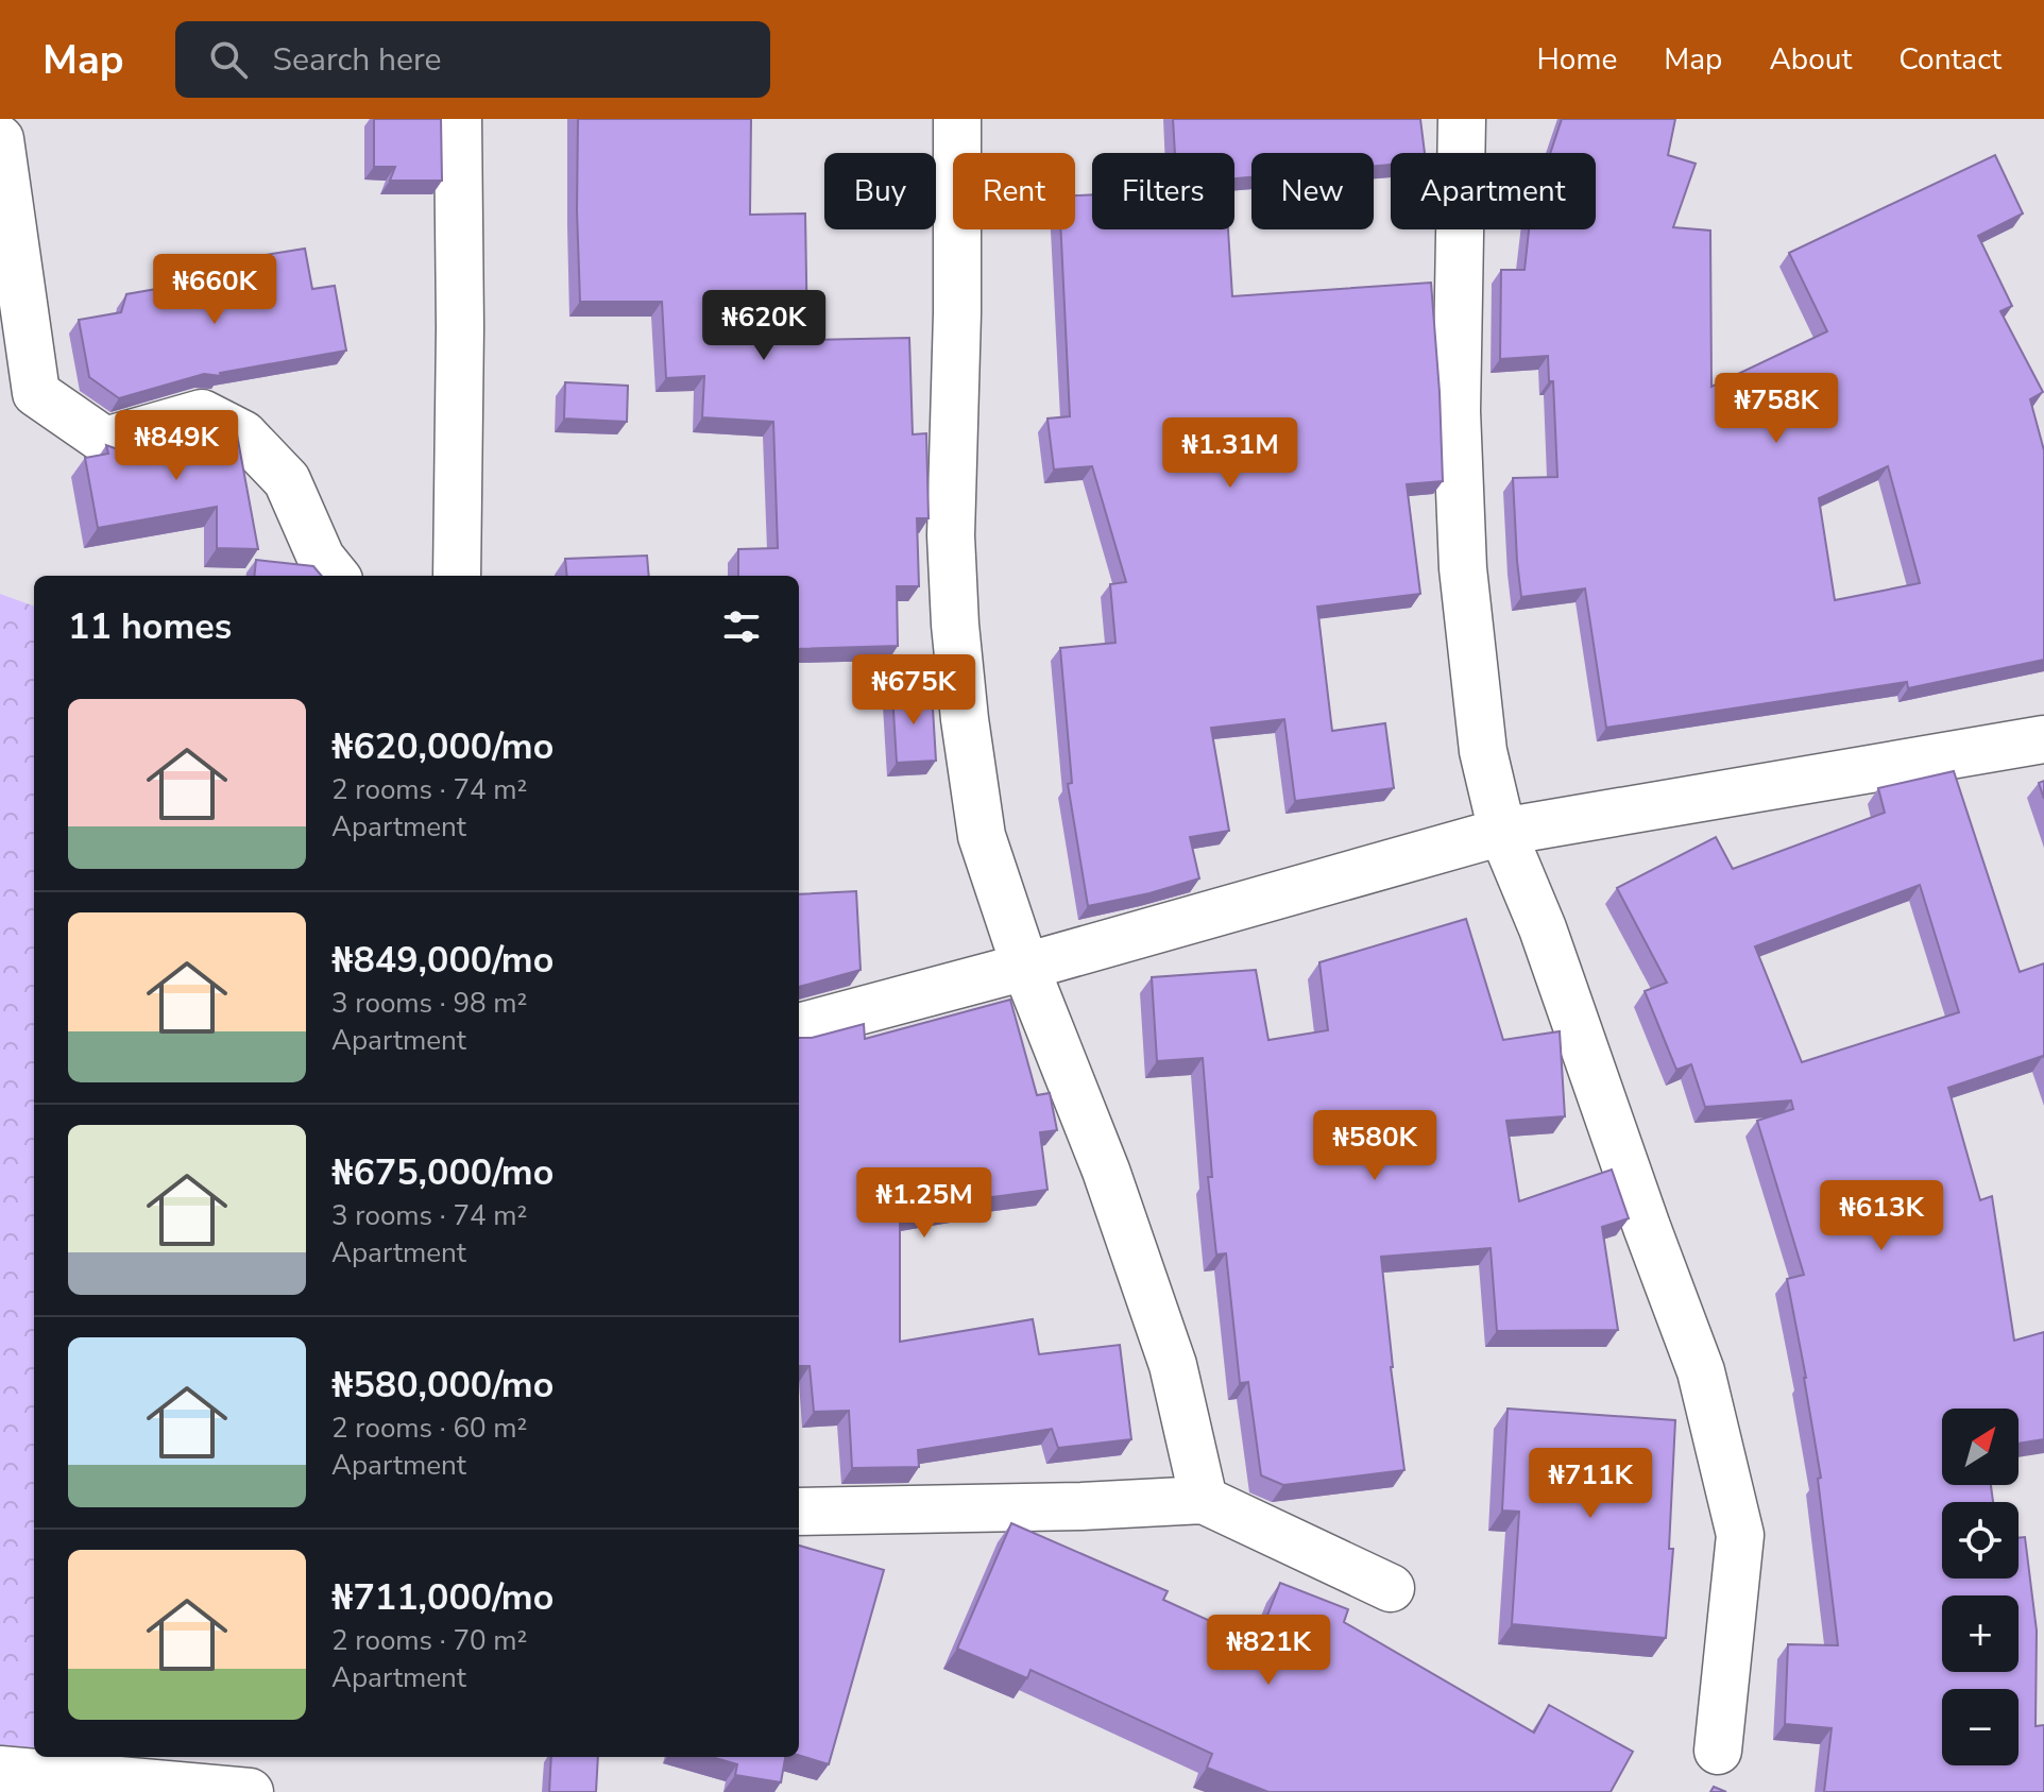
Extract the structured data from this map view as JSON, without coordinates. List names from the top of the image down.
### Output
{
  "north": "top right",
  "page": {
    "header": "Map",
    "search": "Search here",
    "nav": [
      "Home",
      "Map",
      "About",
      "Contact"
    ],
    "chip": [
      "Buy",
      "Rent",
      "Filters",
      "New",
      "Apartment"
    ],
    "price": [
      "₦660K",
      "₦620K",
      "₦758K",
      "₦849K",
      "₦1.31M",
      "₦675K",
      "₦580K",
      "₦1.25M",
      "₦613K",
      "₦711K",
      "₦821K"
    ],
    "heading": "11 homes",
    "list": [
      {
        "name": "₦620,000/mo",
        "note": "2 rooms · 74 m² · Apartment"
      },
      {
        "name": "₦849,000/mo",
        "note": "3 rooms · 98 m² · Apartment"
      },
      {
        "name": "₦675,000/mo",
        "note": "3 rooms · 74 m² · Apartment"
      },
      {
        "name": "₦580,000/mo",
        "note": "2 rooms · 60 m² · Apartment"
      },
      {
        "name": "₦711,000/mo",
        "note": "2 rooms · 70 m² · Apartment"
      }
    ],
    "map_buttons": ["+", "−"]
  }
}
